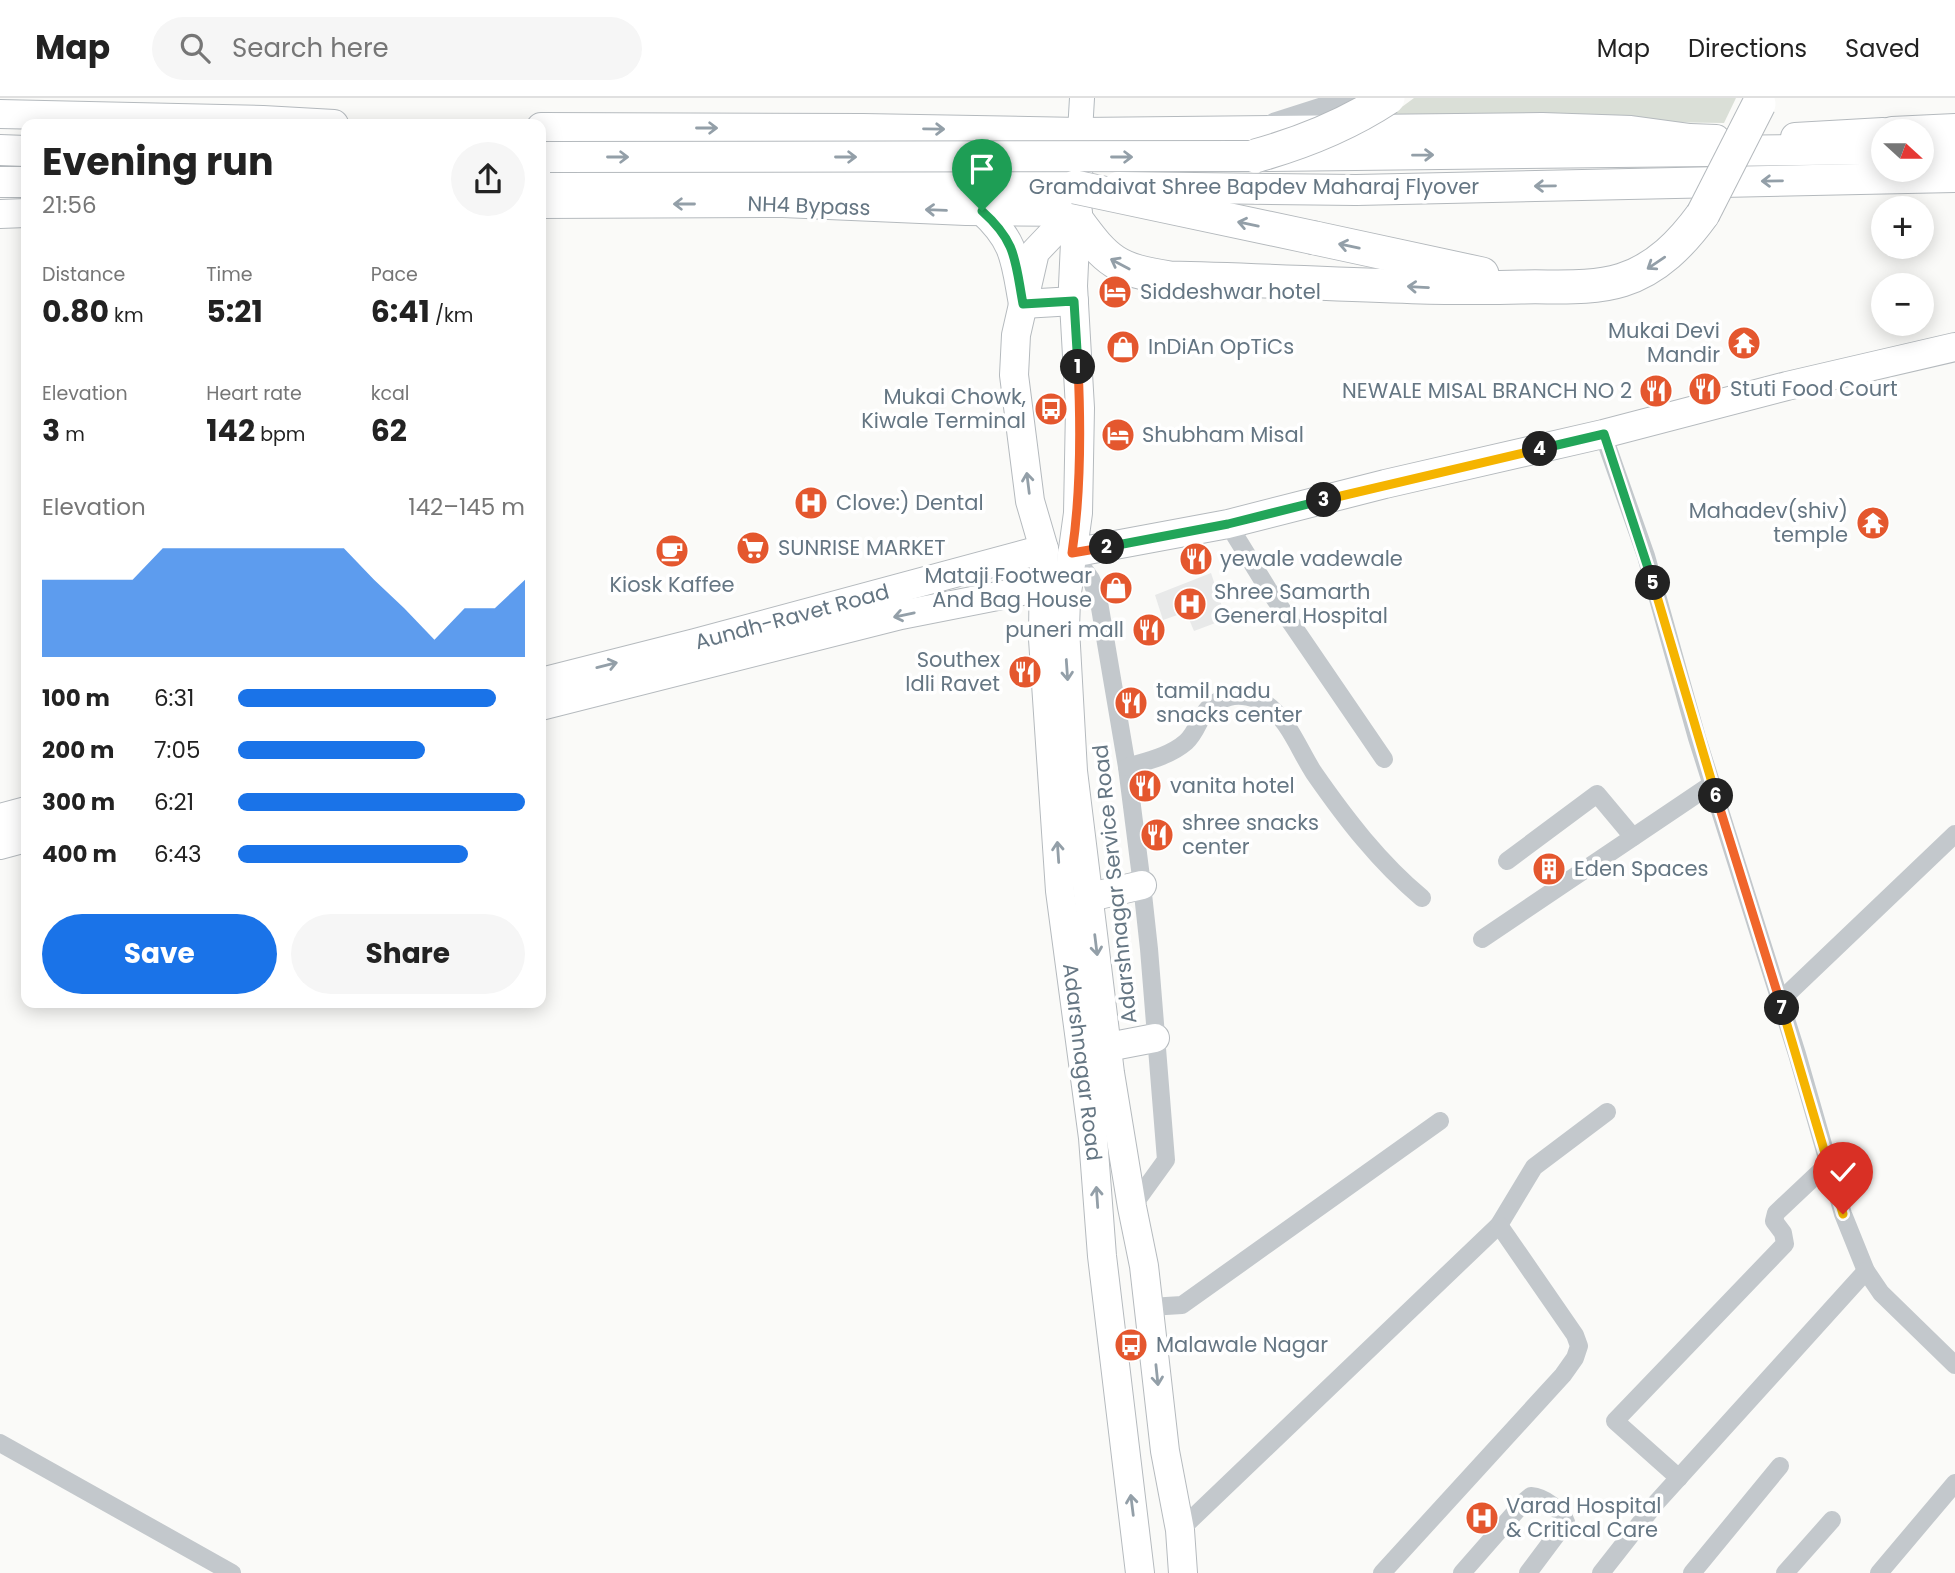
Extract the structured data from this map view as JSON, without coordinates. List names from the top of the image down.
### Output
{
  "streets": {
    "highway": ["Gramdaivat Shree Bapdev Maharaj Flyover"],
    "main road": ["NH4 Bypass", "Aundh-Ravet Road", "Adarshnagar Road"],
    "street": ["Adarshnagar Service Road"]
  },
  "crossings": [
    ["Gramdaivat Shree Bapdev Maharaj Flyover", "NH4 Bypass"],
    ["Gramdaivat Shree Bapdev Maharaj Flyover", "Adarshnagar Road"],
    ["NH4 Bypass", "Adarshnagar Road"],
    ["Aundh-Ravet Road", "Adarshnagar Road"],
    ["Adarshnagar Service Road", "Adarshnagar Road"]
  ],
  "places": {
    "hotel": ["Siddeshwar hotel", "Shubham Misal"],
    "temple": ["Mukai Devi Mandir", "Mahadev(shiv) temple"],
    "shop": ["InDiAn OpTiCs", "Mataji Footwear And Bag House"],
    "restaurant": [
      "Stuti Food Court",
      "NEWALE MISAL BRANCH NO 2",
      "yewale vadewale",
      "puneri mall",
      "Southex Idli Ravet",
      "tamil nadu snacks center",
      "vanita hotel",
      "shree snacks center"
    ],
    "bus stop": ["Mukai Chowk, Kiwale Terminal", "Malawale Nagar"],
    "hospital": ["Clove:) Dental", "Shree Samarth General Hospital", "Varad Hospital & Critical Care"],
    "supermarket": ["SUNRISE MARKET"],
    "cafe": ["Kiosk Kaffee"],
    "building": ["Eden Spaces"]
  },
  "north": "right",
  "page": {
    "header": "Map",
    "search": "Search here",
    "nav": ["Map", "Directions", "Saved"],
    "map_buttons": ["+", "−"],
    "heading": ["Evening run", "21:56"],
    "stats": [
      ["Distance", "0.80 km"],
      ["Time", "5:21"],
      ["Pace", "6:41 /km"],
      ["Elevation", "3 m"],
      ["Heart rate", "142 bpm"],
      ["kcal", "62"]
    ],
    "pins": [
      "1",
      "4",
      "3",
      "2",
      "5",
      "6",
      "7"
    ],
    "chart": ["Elevation", "142–145 m"],
    "list": [
      {
        "name": "100 m",
        "note": "6:31"
      },
      {
        "name": "200 m",
        "note": "7:05"
      },
      {
        "name": "300 m",
        "note": "6:21"
      },
      {
        "name": "400 m",
        "note": "6:43"
      }
    ],
    "buttons": ["Save", "Share"]
  }
}
